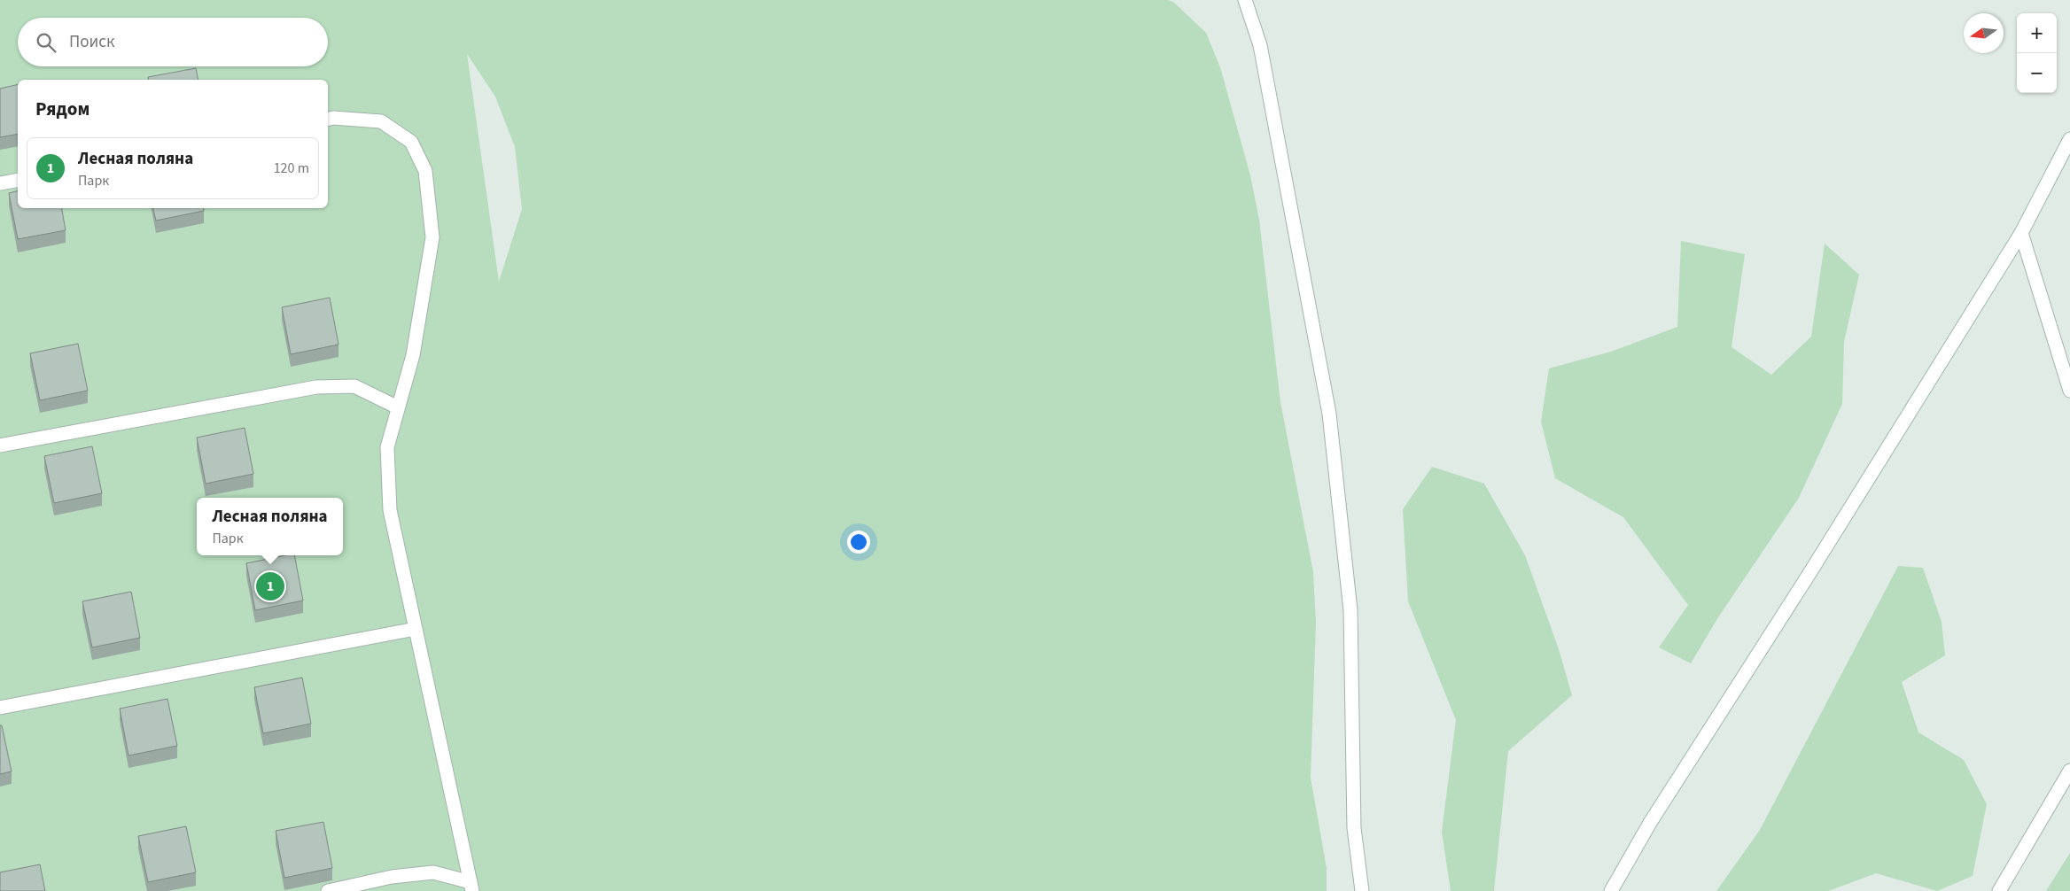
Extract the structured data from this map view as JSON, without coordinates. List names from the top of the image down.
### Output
{
  "north": "left",
  "page": {
    "map_buttons": ["+", "−"],
    "search": "Поиск",
    "heading": "Рядом",
    "list": [
      {
        "mark": "1",
        "name": "Лесная поляна",
        "note": "Парк",
        "value": "120 m"
      }
    ],
    "popup": ["Лесная поляна", "Парк"],
    "pins": "1"
  }
}
